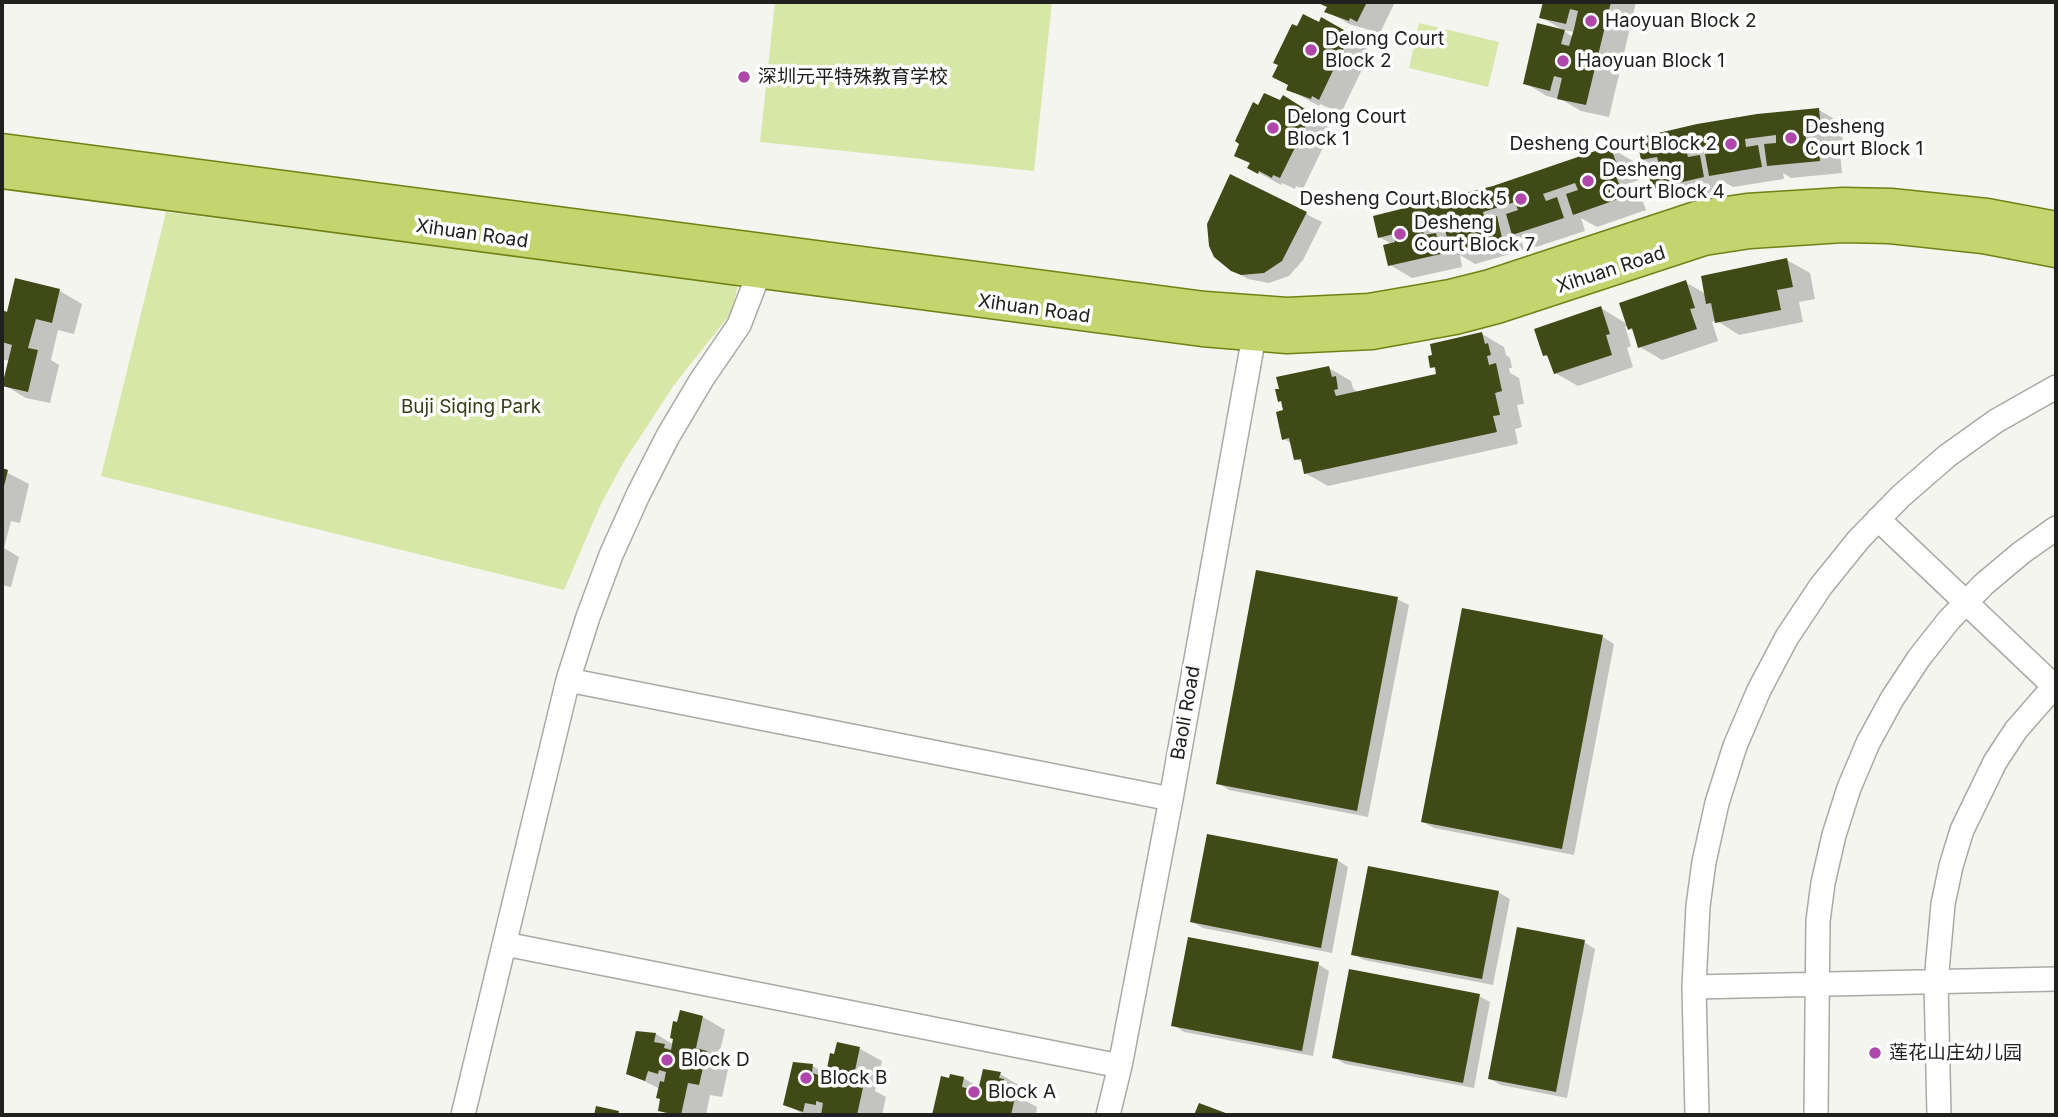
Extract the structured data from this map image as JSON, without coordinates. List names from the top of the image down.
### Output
{
  "streets": {
    "main road": ["Xihuan Road"],
    "street": ["Baoli Road"]
  },
  "crossings": [
    ["Xihuan Road", "Baoli Road"]
  ],
  "parks": ["Buji Siqing Park"],
  "places": [
    "Haoyuan Block 2",
    "Delong Court Block 2",
    "Haoyuan Block 1",
    "深圳元平特殊教育学校",
    "Delong Court Block 1",
    "Desheng Court Block 1",
    "Desheng Court Block 2",
    "Desheng Court Block 4",
    "Desheng Court Block 5",
    "Desheng Court Block 7",
    "莲花山庄幼儿园",
    "Block D",
    "Block B",
    "Block A"
  ]
}
